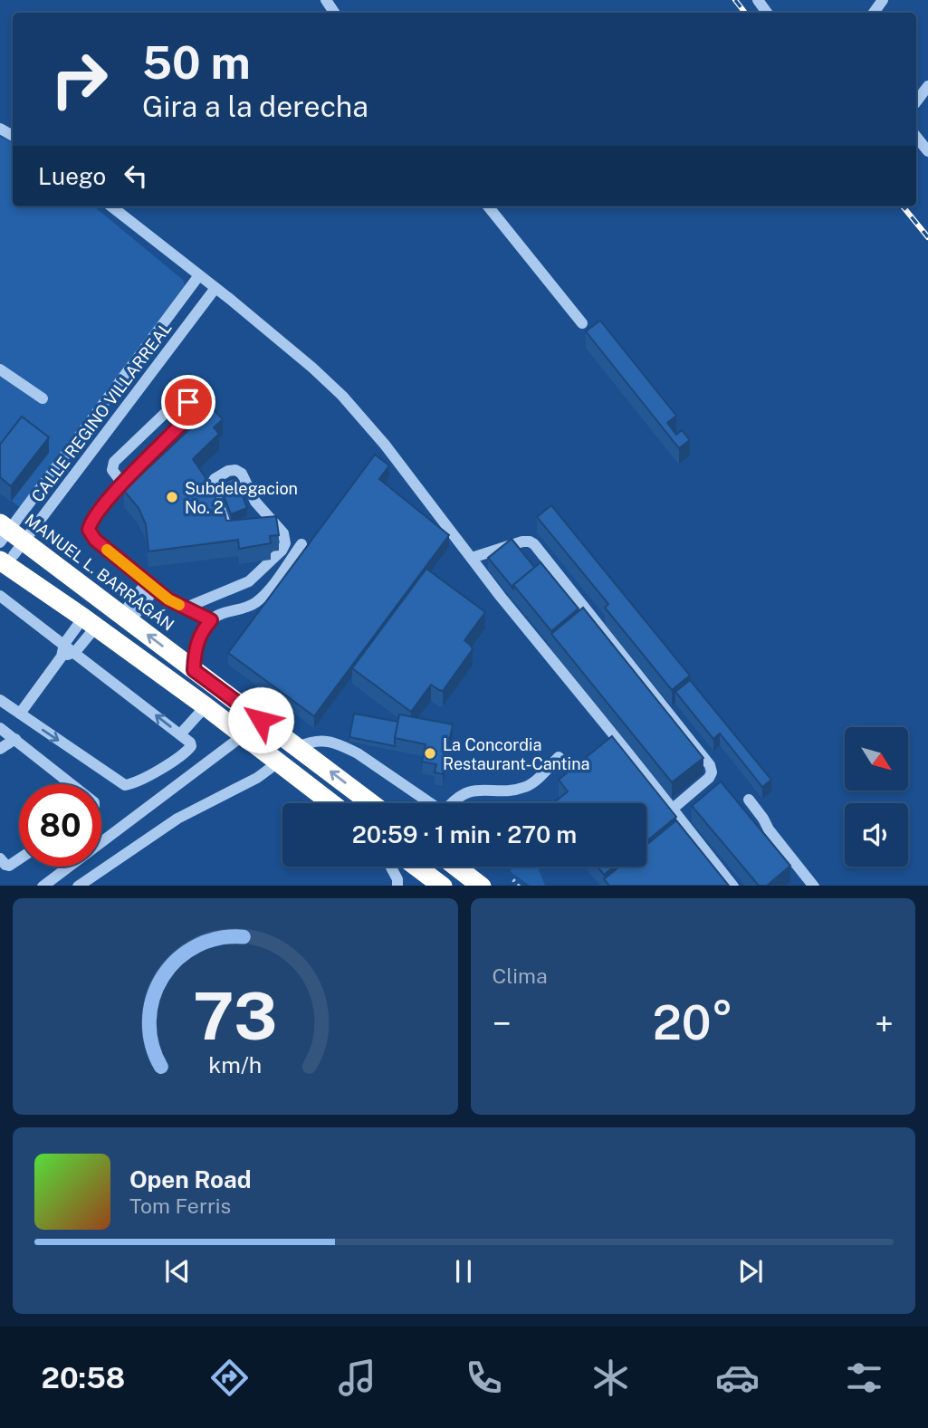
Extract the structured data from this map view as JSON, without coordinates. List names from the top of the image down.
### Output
{
  "streets": {
    "highway": ["MANUEL L. BARRAGÁN"],
    "street": ["CALLE REGINO VILLARREAL"]
  },
  "crossings": [
    ["CALLE REGINO VILLARREAL", "MANUEL L. BARRAGÁN"]
  ],
  "places": ["Subdelegacion No. 2", "La Concordia Restaurant-Cantina"],
  "north": "bottom right",
  "page": {
    "turn": ["50 m", "Gira a la derecha"],
    "then": "Luego",
    "limit": "80",
    "trip": "20:59 · 1 min · 270 m",
    "tile": "Clima",
    "heat": ["−", "20°", "+"],
    "song": ["Open Road", "Tom Ferris"],
    "tabs": "20:58",
    "gauge": ["73", "km/h"]
  }
}
